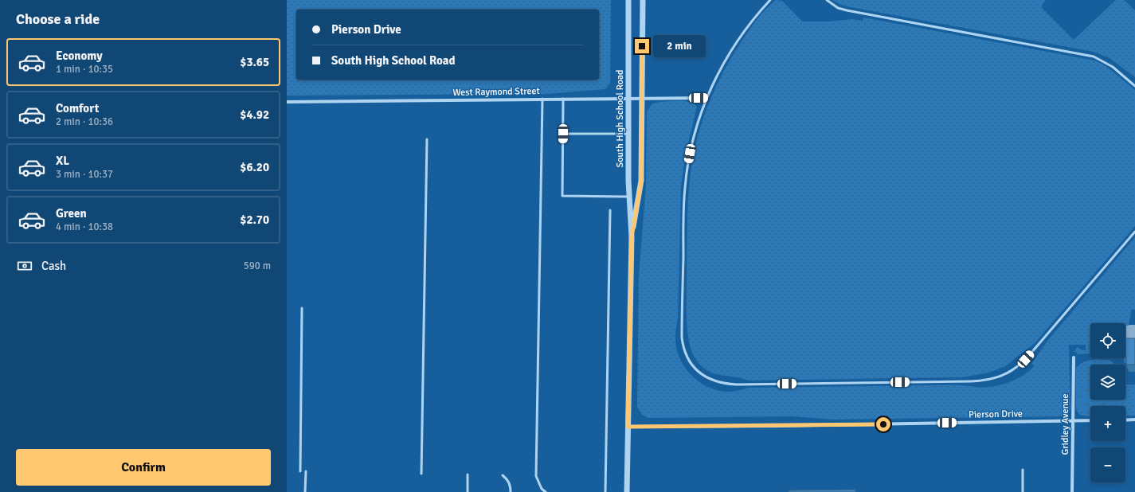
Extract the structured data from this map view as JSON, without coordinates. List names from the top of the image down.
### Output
{
  "streets": {
    "street": [
      "West Raymond Street",
      "South High School Road",
      "Pierson Drive",
      "Gridley Avenue"
    ]
  },
  "crossings": [
    ["West Raymond Street", "South High School Road"],
    ["South High School Road", "Pierson Drive"],
    ["Pierson Drive", "Gridley Avenue"]
  ],
  "page": {
    "heading": "Choose a ride",
    "banner": ["Pierson Drive", "South High School Road"],
    "bubble": "2 min",
    "list": [
      {
        "name": "Economy",
        "note": "1 min · 10:35",
        "value": "$3.65"
      },
      {
        "name": "Comfort",
        "note": "2 min · 10:36",
        "value": "$4.92"
      },
      {
        "name": "XL",
        "note": "3 min · 10:37",
        "value": "$6.20"
      },
      {
        "name": "Green",
        "note": "4 min · 10:38",
        "value": "$2.70"
      }
    ],
    "pay": ["Cash", "590 m"],
    "map_buttons": ["+", "−"],
    "buttons": "Confirm"
  }
}
